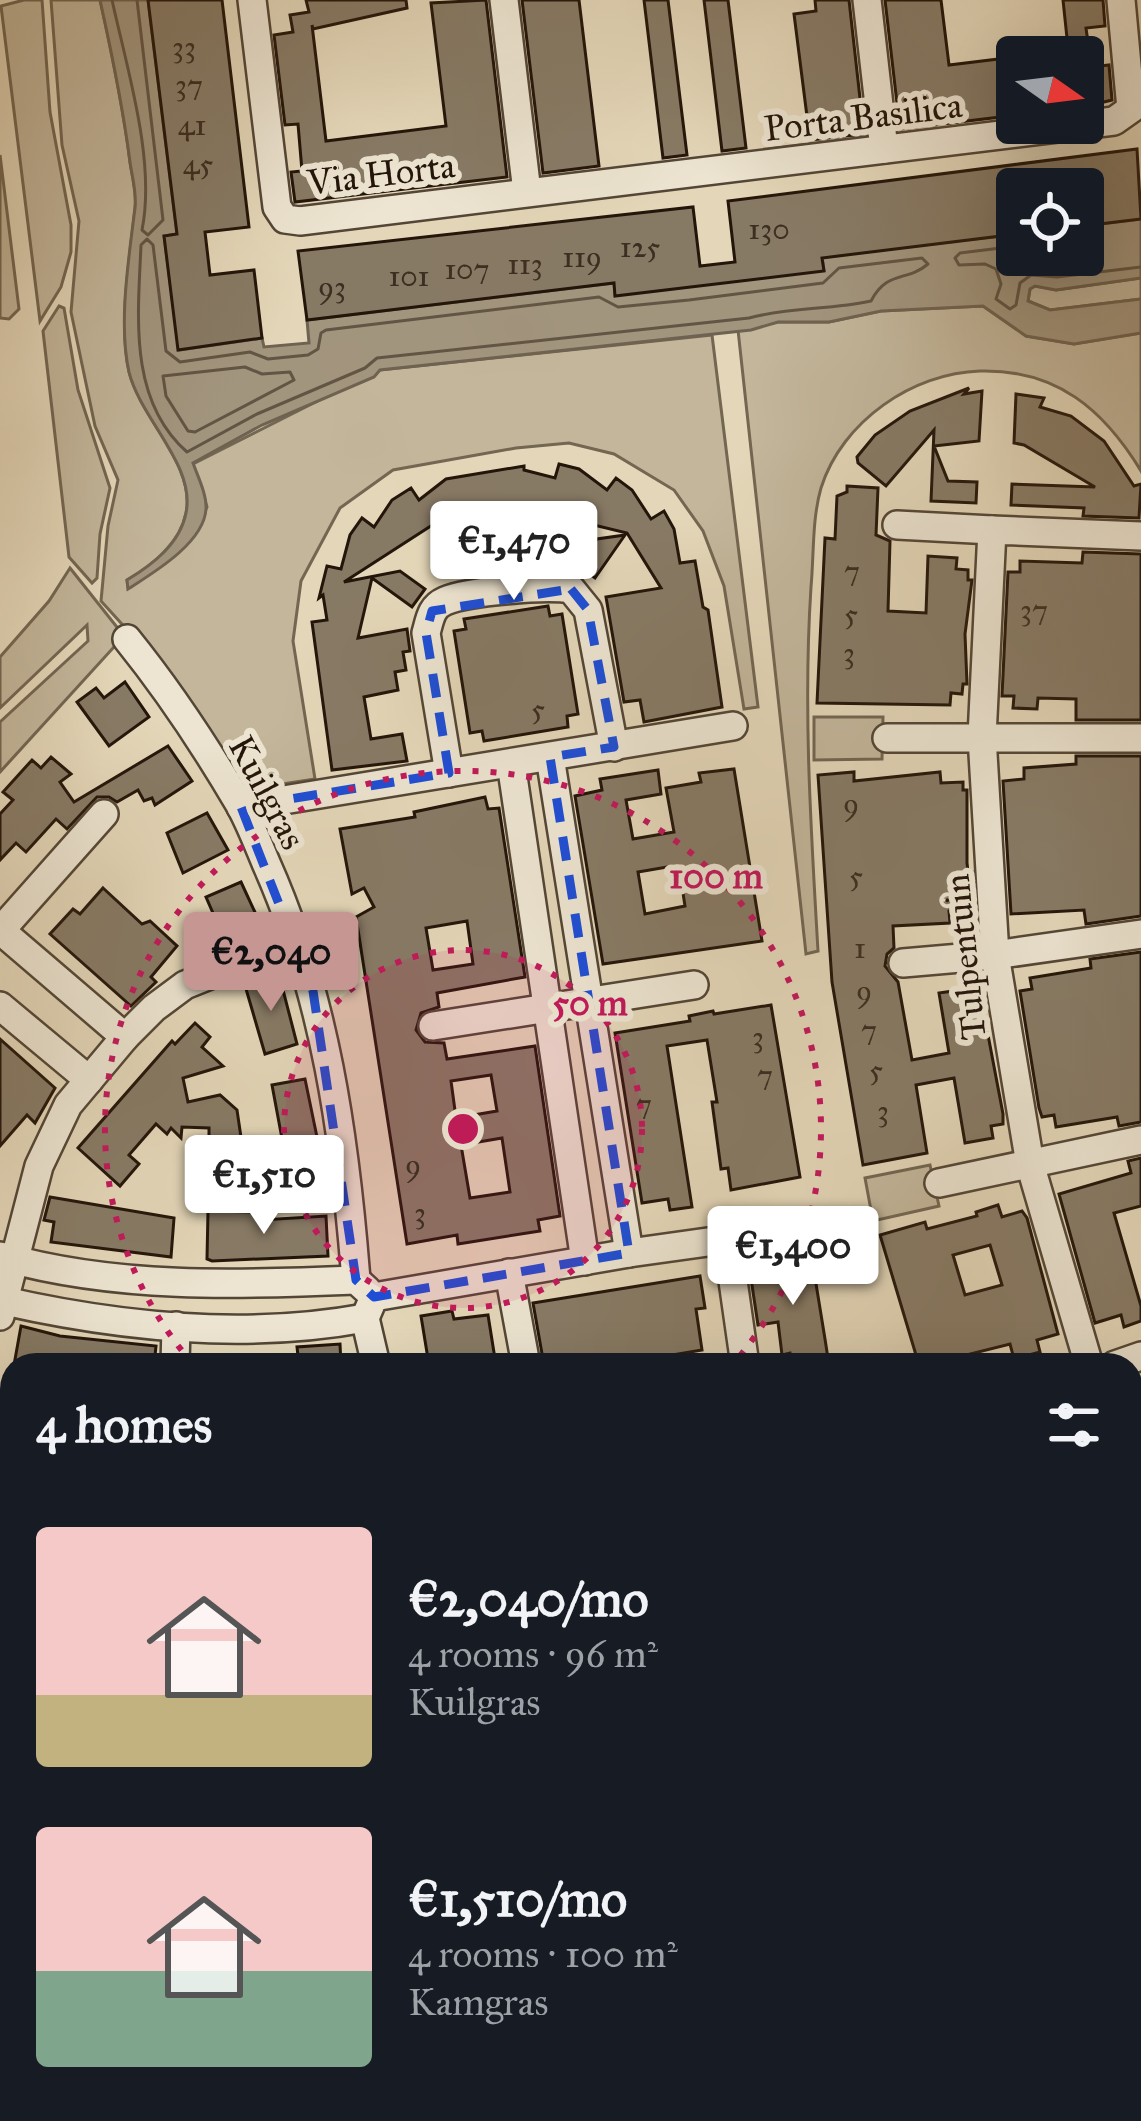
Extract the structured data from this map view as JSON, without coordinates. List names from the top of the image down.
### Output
{
  "streets": {
    "street": [
      "Porta Basilica",
      "Via Horta",
      "Kuilgras",
      "Tulpentuin"
    ]
  },
  "crossings": [
    ["Porta Basilica", "Via Horta"]
  ],
  "house_numbers": [
    "33",
    "37",
    "41",
    "45",
    "130",
    "125",
    "119",
    "113",
    "107",
    "101",
    "93",
    "7",
    "37",
    "5",
    "3",
    "5",
    "9",
    "5",
    "1",
    "9",
    "7",
    "3",
    "5",
    "7",
    "7",
    "3",
    "9",
    "3"
  ],
  "north": "right",
  "page": {
    "price": [
      "€1,470",
      "€2,040",
      "€1,510",
      "€1,400"
    ],
    "heading": "4 homes",
    "list": [
      {
        "name": "€2,040/mo",
        "note": "4 rooms · 96 m² · Kuilgras"
      },
      {
        "name": "€1,510/mo",
        "note": "4 rooms · 100 m² · Kamgras"
      }
    ]
  },
  "rings": ["100 m", "50 m"]
}
